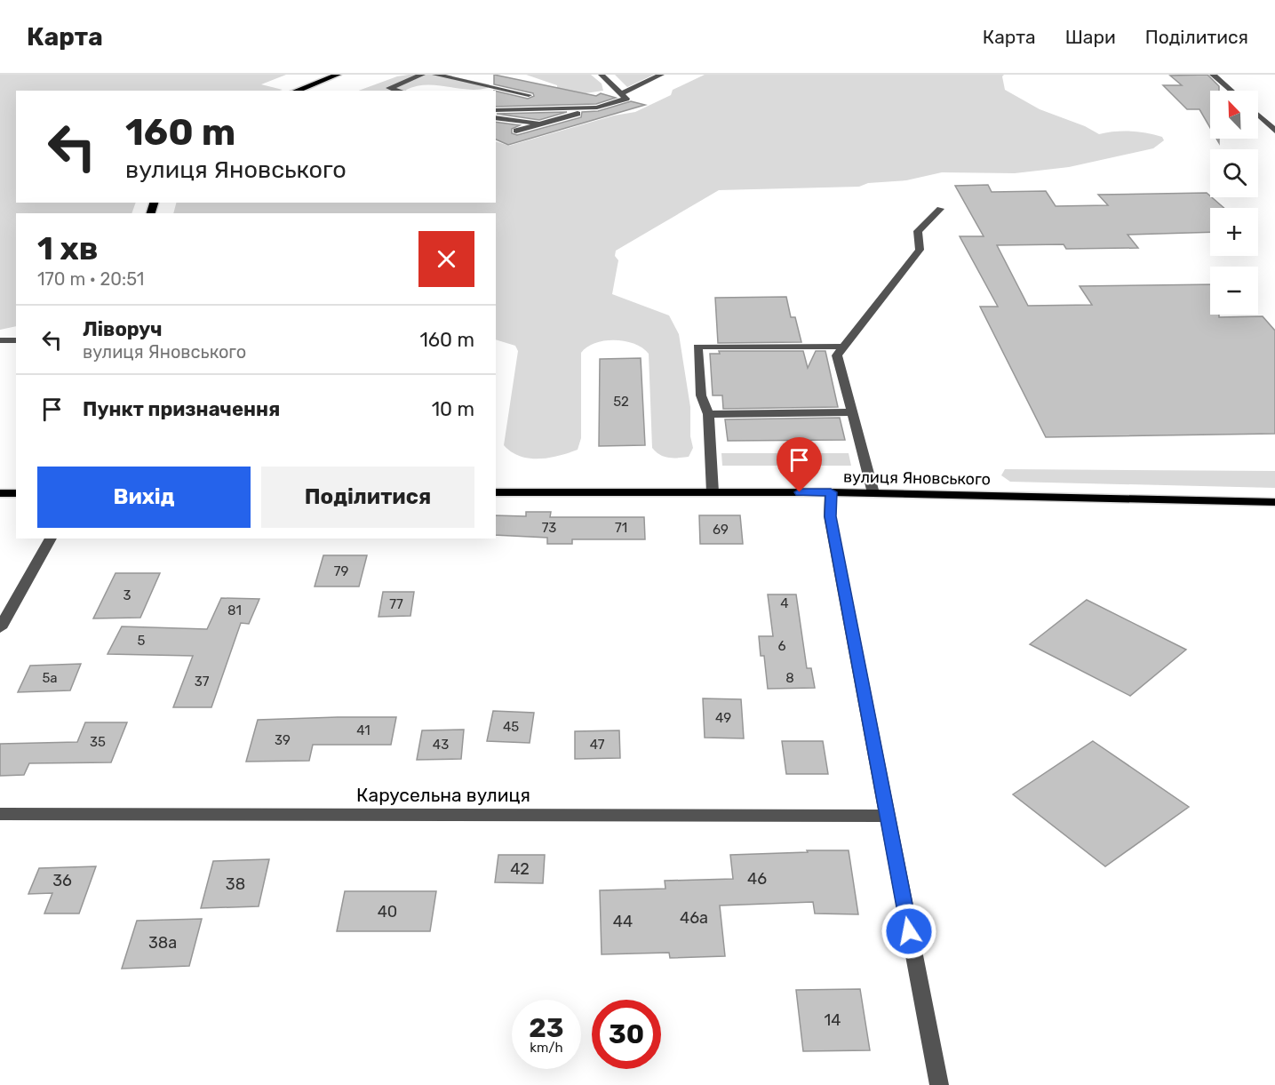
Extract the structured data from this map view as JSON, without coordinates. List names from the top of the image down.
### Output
{
  "streets": {
    "main road": ["вулиця Яновського"],
    "street": ["Карусельна вулиця"]
  },
  "house_numbers": [
    "52",
    "73",
    "71",
    "69",
    "79",
    "3",
    "4",
    "77",
    "81",
    "5",
    "6",
    "5а",
    "8",
    "37",
    "49",
    "45",
    "41",
    "39",
    "35",
    "43",
    "47",
    "42",
    "46",
    "36",
    "38",
    "40",
    "46а",
    "44",
    "38а",
    "14"
  ],
  "north": "top left",
  "page": {
    "header": "Карта",
    "nav": ["Карта", "Шари", "Поділитися"],
    "map_buttons": ["+", "−"],
    "turn": ["160 m", "вулиця Яновського"],
    "heading": ["1 хв", "170 m · 20:51"],
    "list": [
      {
        "name": "Ліворуч",
        "note": "вулиця Яновського",
        "value": "160 m"
      },
      {
        "name": "Пункт призначення",
        "value": "10 m"
      }
    ],
    "buttons": ["Вихід", "Поділитися"],
    "speed": "23 km/h",
    "limit": "30"
  }
}
